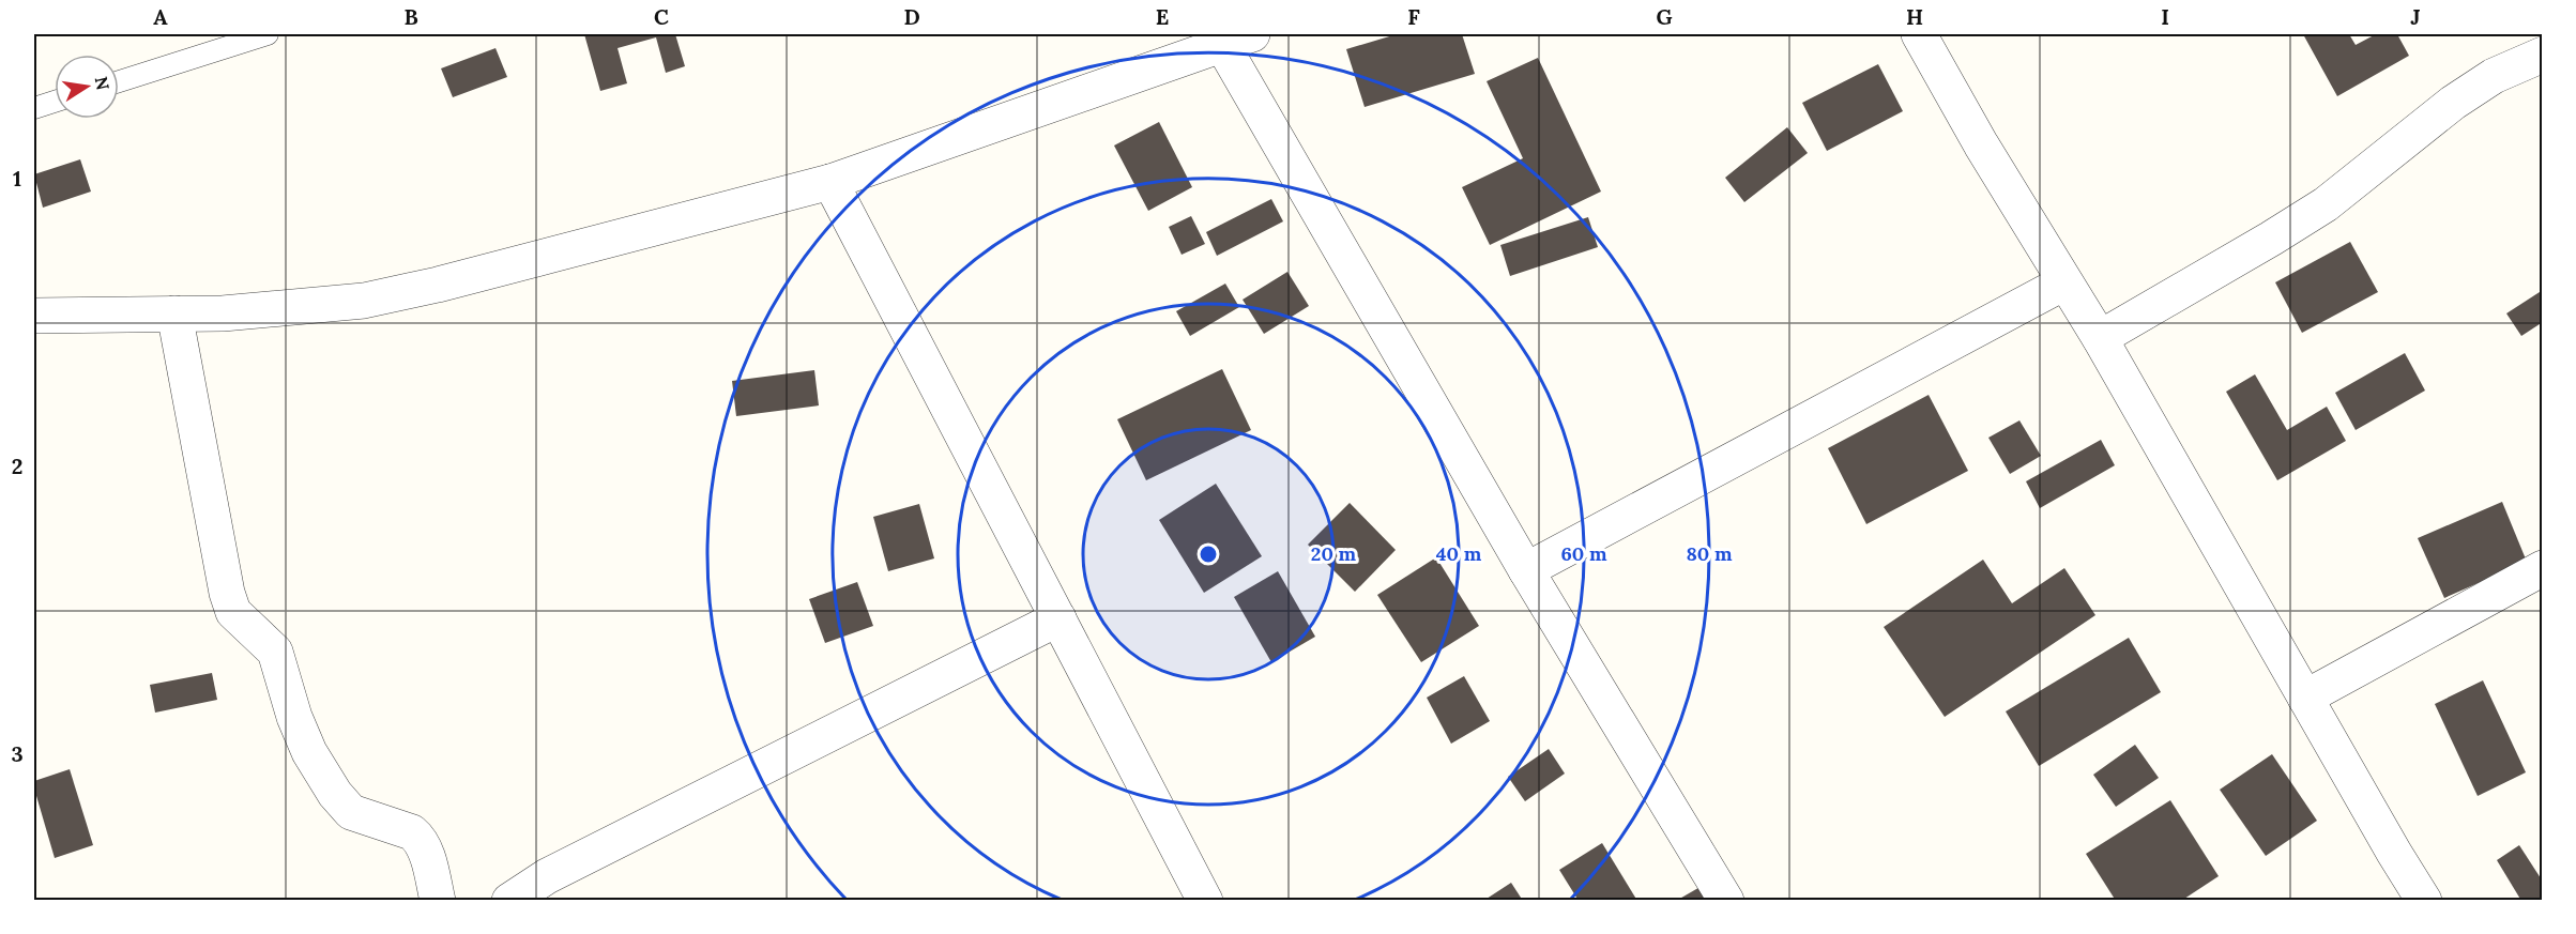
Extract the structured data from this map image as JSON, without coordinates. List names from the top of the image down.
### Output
{
  "north": "right",
  "grid": {
    "columns": [
      "A",
      "B",
      "C",
      "D",
      "E",
      "F",
      "G",
      "H",
      "I",
      "J"
    ],
    "rows": ["1", "2", "3"]
  },
  "rings": [
    "20 m",
    "40 m",
    "60 m",
    "80 m"
  ]
}
